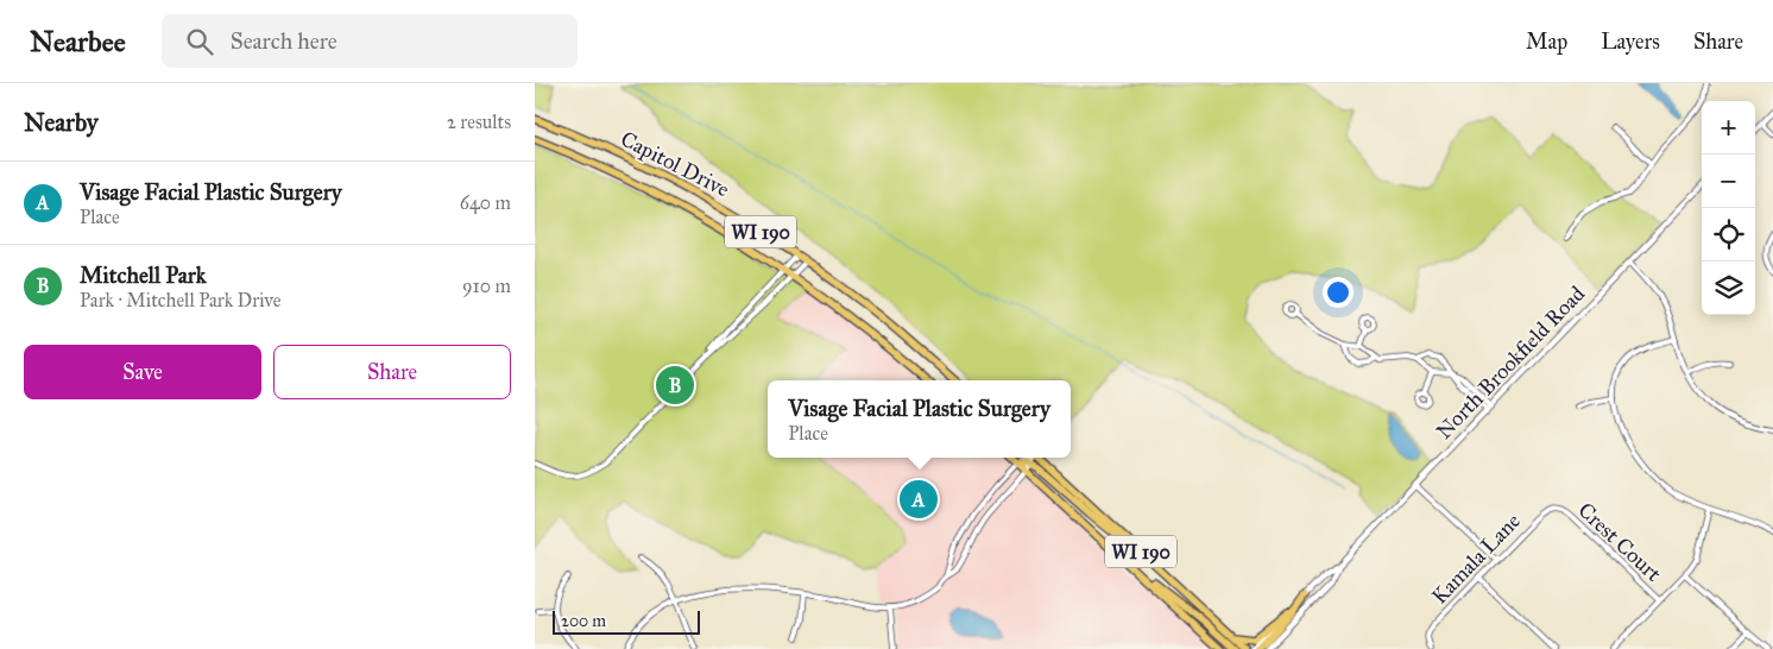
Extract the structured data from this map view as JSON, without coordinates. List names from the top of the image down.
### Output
{
  "streets": {
    "main road": ["Capitol Drive", "WI 190"],
    "street": ["North Brookfield Road", "Crest Court", "Kamala Lane"]
  },
  "crossings": [
    ["Crest Court", "Kamala Lane"]
  ],
  "scale_bar": "200 m",
  "page": {
    "header": "Nearbee",
    "search": "Search here",
    "nav": ["Map", "Layers", "Share"],
    "heading": ["Nearby", "2 results"],
    "map_buttons": ["+", "−"],
    "list": [
      {
        "mark": "A",
        "name": "Visage Facial Plastic Surgery",
        "note": "Place",
        "value": "640 m"
      },
      {
        "mark": "B",
        "name": "Mitchell Park",
        "note": "Park · Mitchell Park Drive",
        "value": "910 m"
      }
    ],
    "buttons": ["Save", "Share"],
    "pins": ["B", "A"],
    "popup": ["Visage Facial Plastic Surgery", "Place"],
    "scale": "200 m"
  }
}
